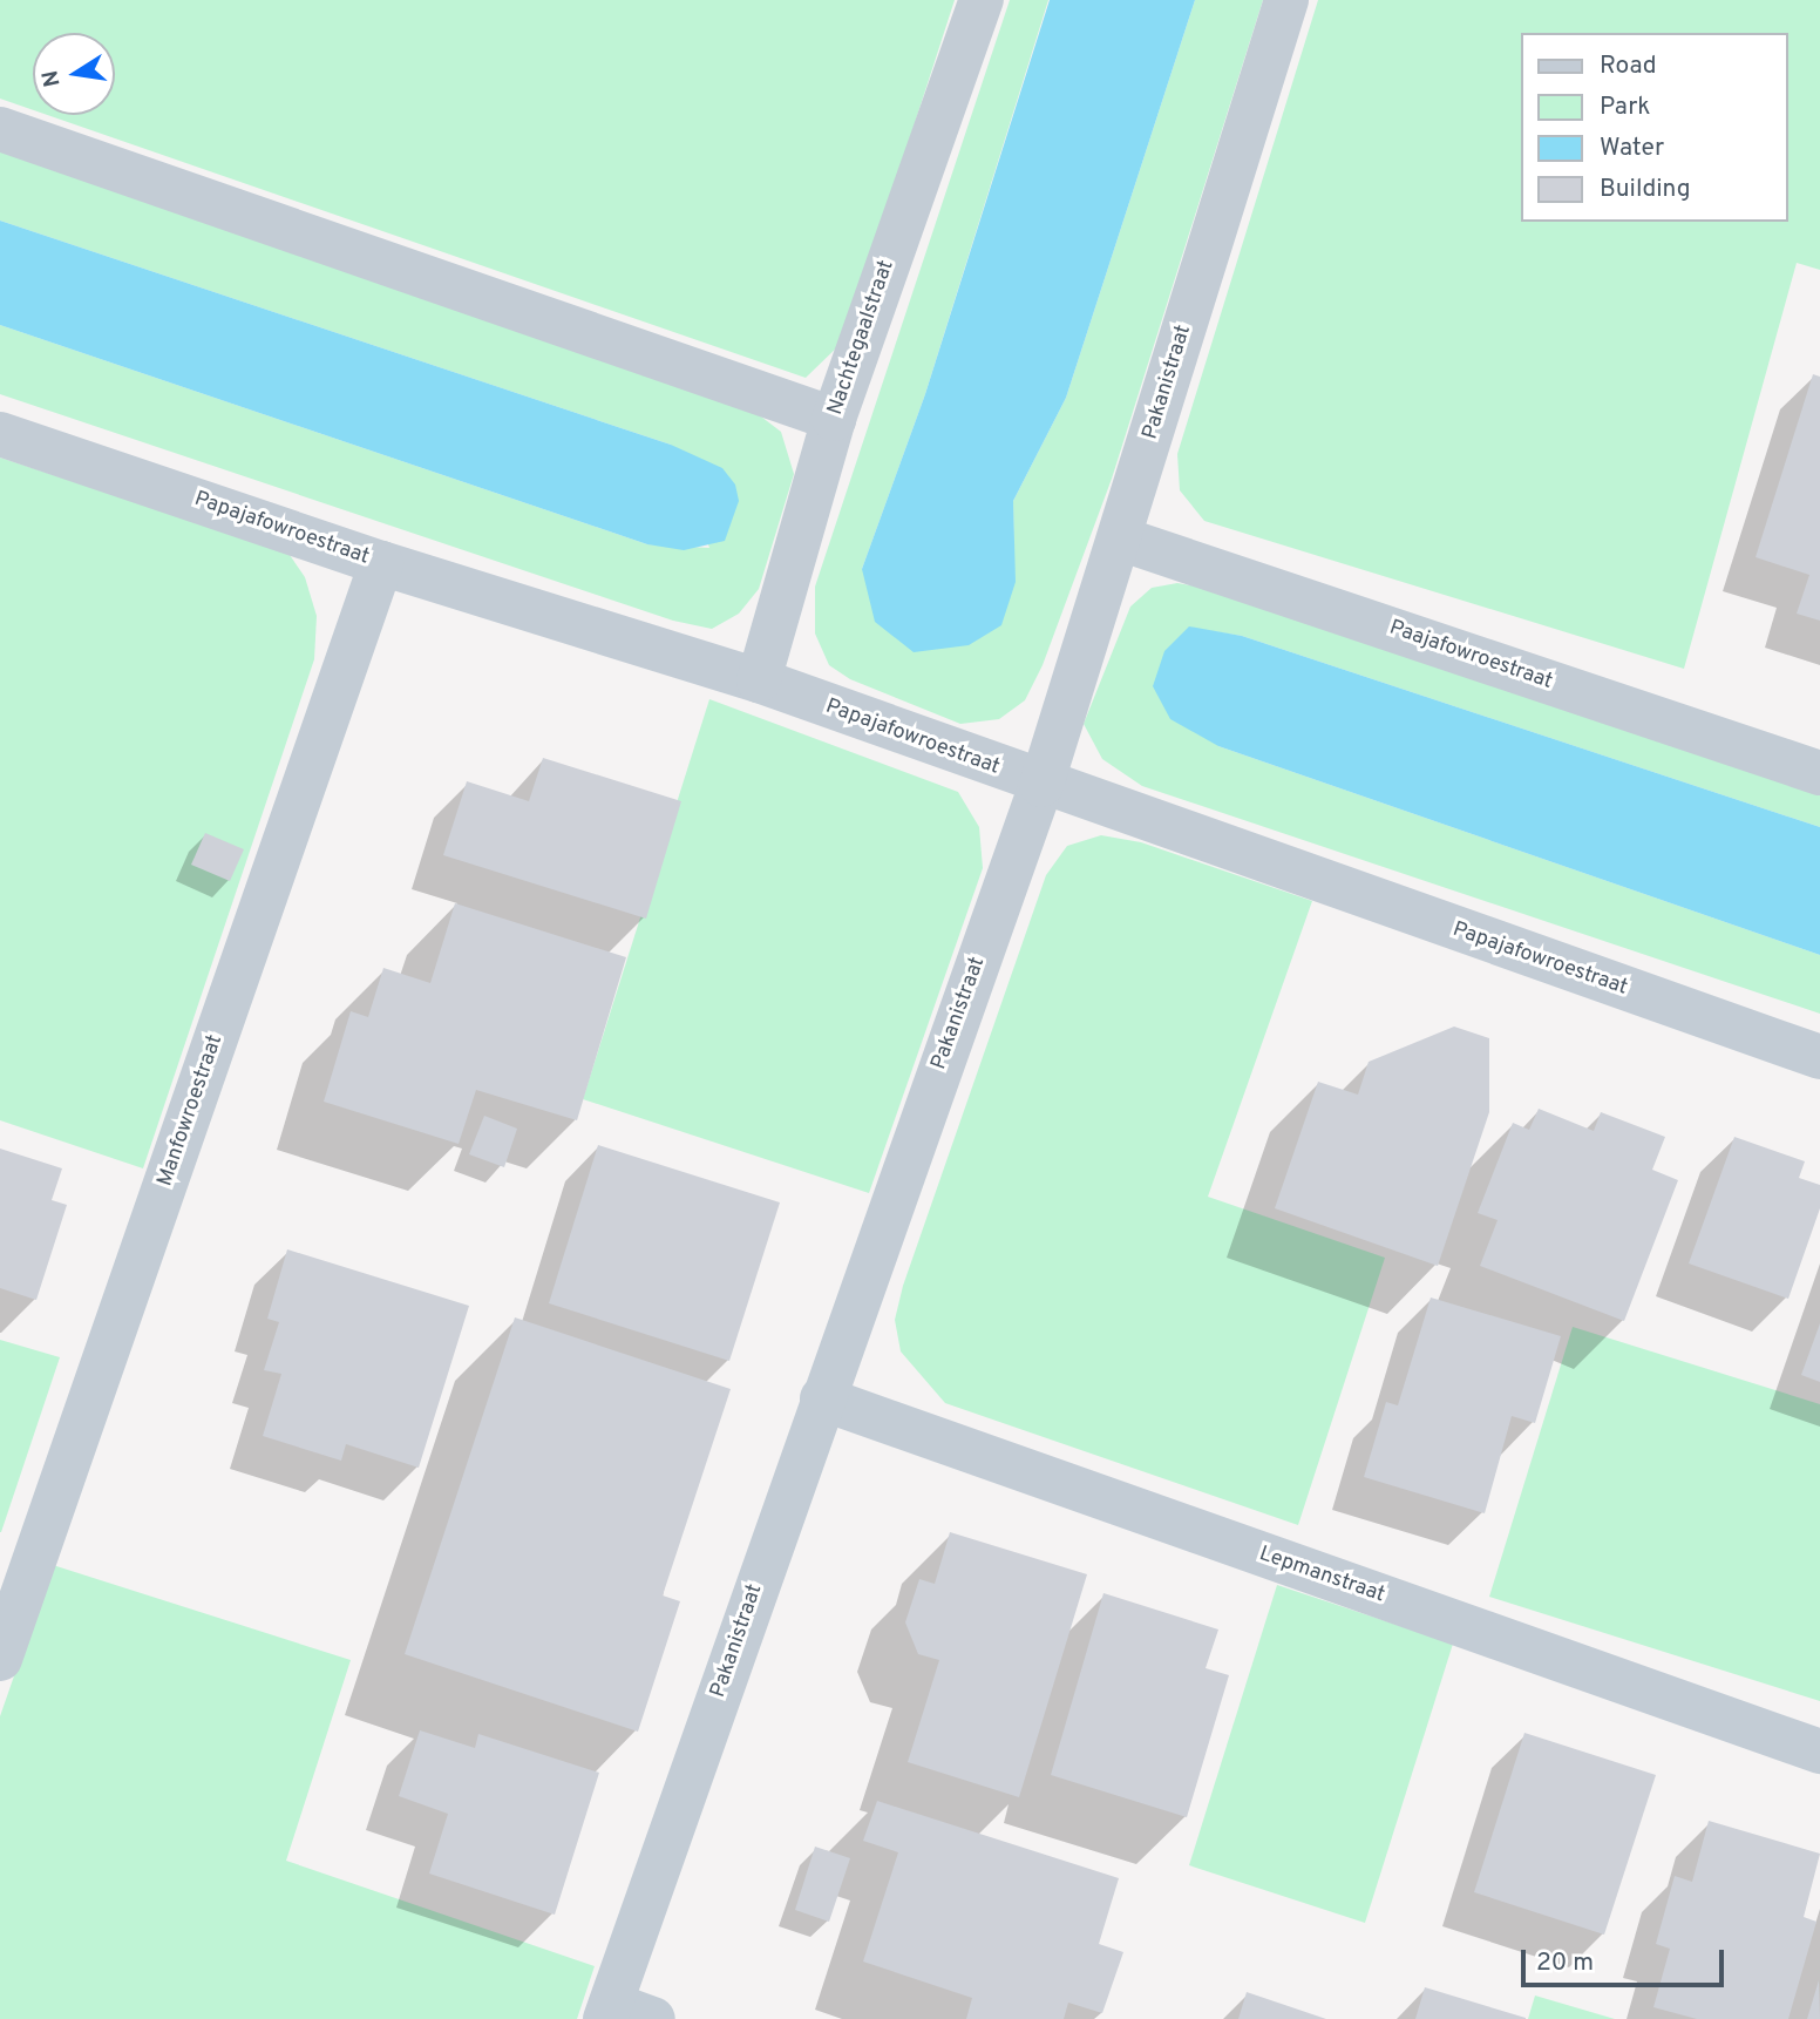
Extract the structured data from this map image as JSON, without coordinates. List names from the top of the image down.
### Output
{
  "streets": {
    "street": [
      "Nachtegaalstraat",
      "Pakanistraat",
      "Papajafowroestraat",
      "Paajafowroestraat",
      "Manfowroestraat",
      "Lepmanstraat"
    ]
  },
  "crossings": [
    ["Nachtegaalstraat", "Papajafowroestraat"],
    ["Pakanistraat", "Papajafowroestraat"],
    ["Pakanistraat", "Paajafowroestraat"],
    ["Pakanistraat", "Lepmanstraat"],
    ["Papajafowroestraat", "Manfowroestraat"]
  ],
  "legend": [
    "Road",
    "Park",
    "Water",
    "Building"
  ],
  "scale_bar": "20 m",
  "north": "left"
}
